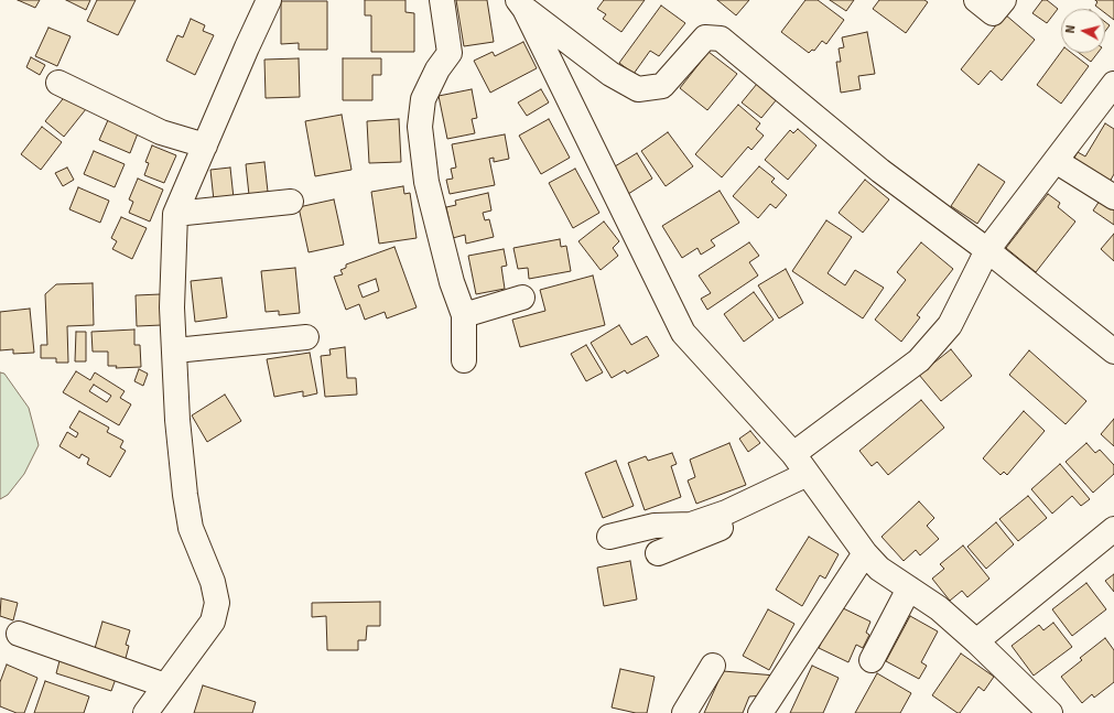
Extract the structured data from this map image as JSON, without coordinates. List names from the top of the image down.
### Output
{
  "north": "left"
}
